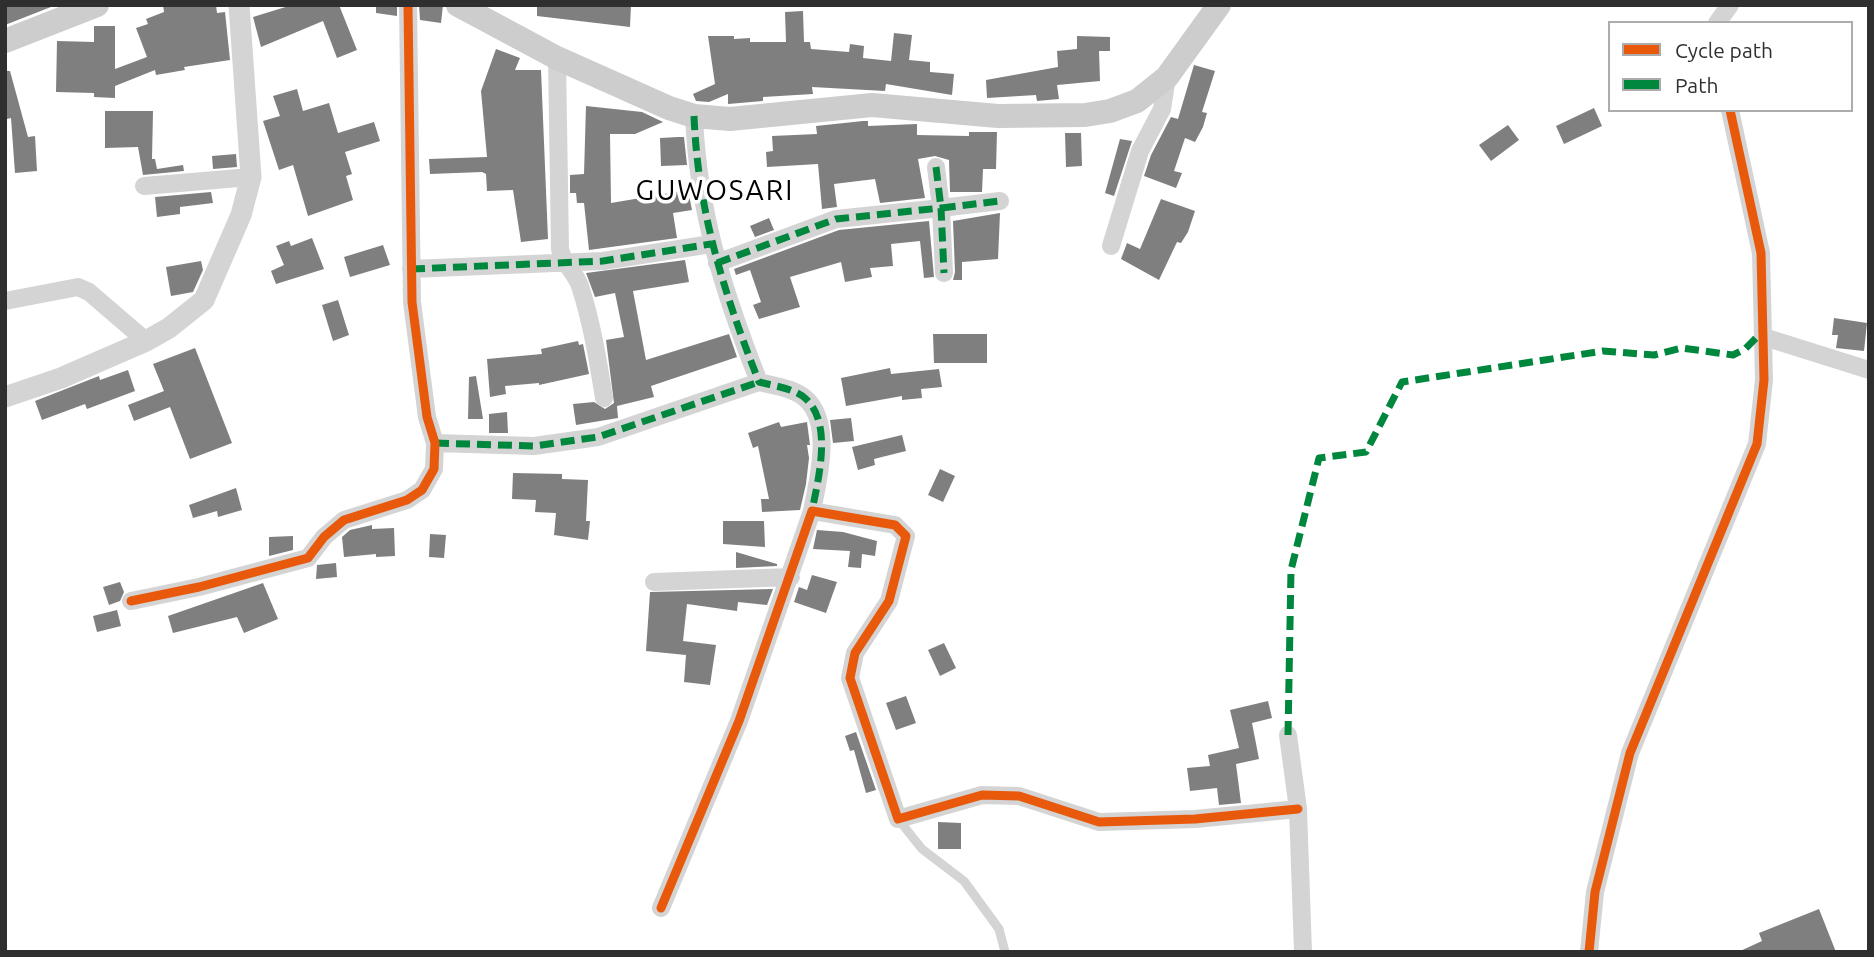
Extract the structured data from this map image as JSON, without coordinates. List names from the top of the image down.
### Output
{
  "districts": ["GUWOSARI"],
  "legend": ["Cycle path", "Path"]
}
